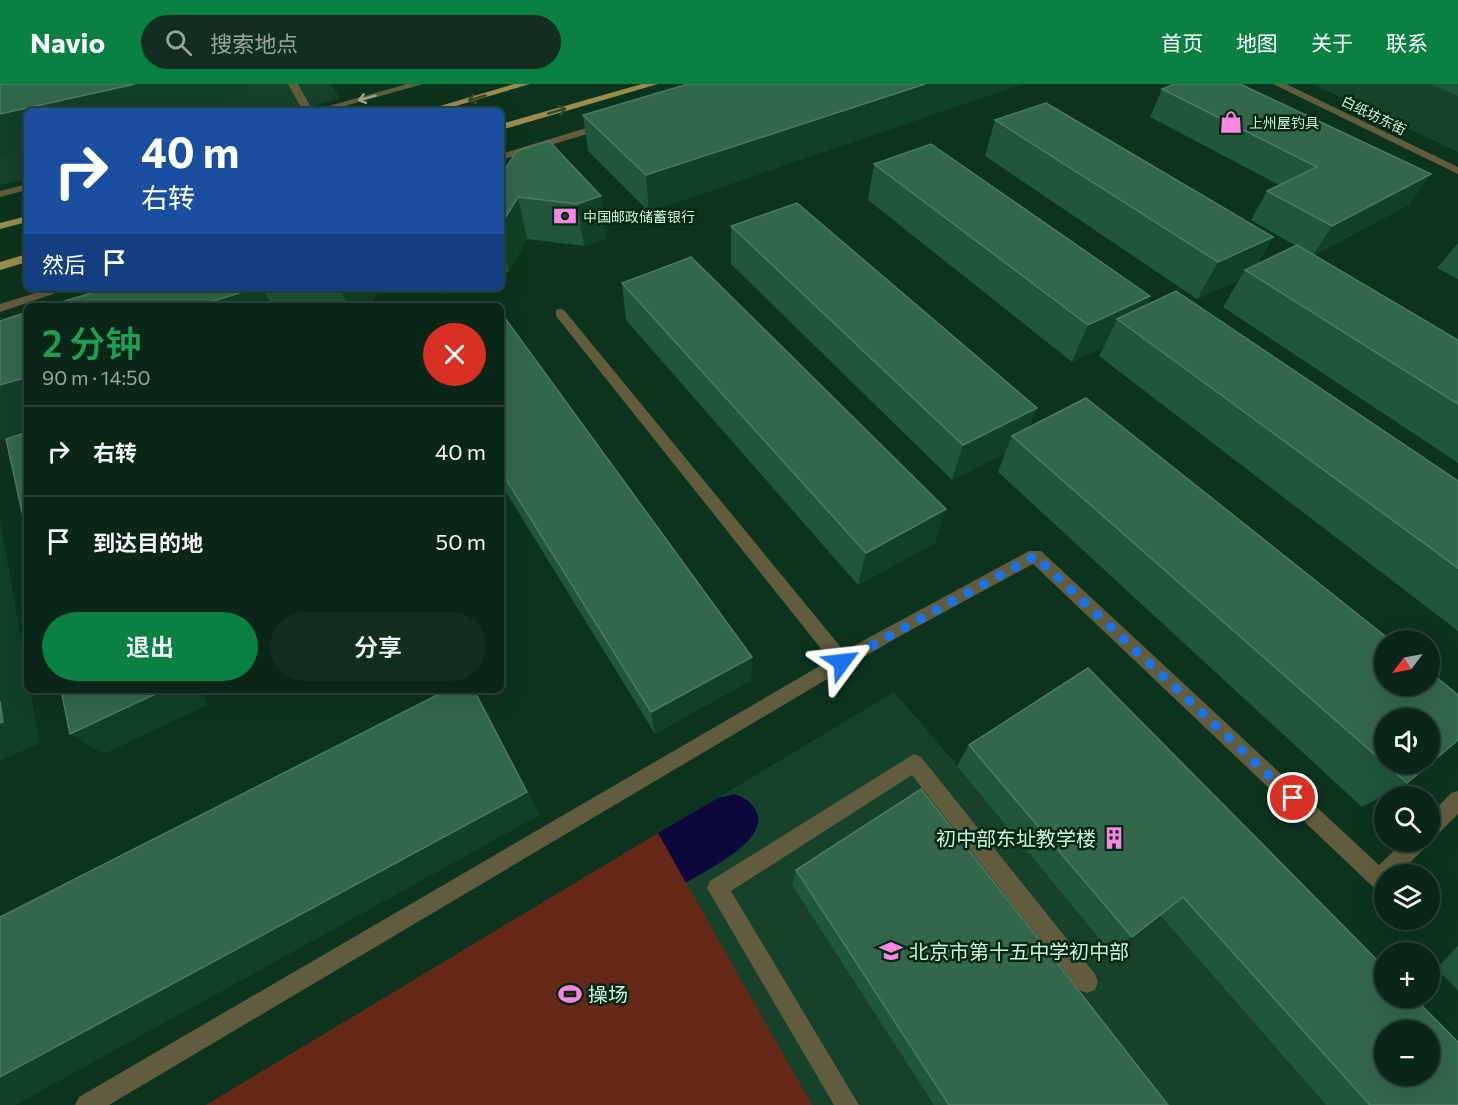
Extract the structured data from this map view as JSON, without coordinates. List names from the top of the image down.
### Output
{
  "streets": {
    "street": ["白纸坊东街"]
  },
  "places": {
    "shop": ["上州屋钓具"],
    "bank": ["中国邮政储蓄银行"],
    "building": ["初中部东址教学楼"],
    "school or university": ["北京市第十五中学初中部"],
    "sports": ["操场"]
  },
  "north": "bottom left",
  "page": {
    "header": "Navio",
    "search": "搜索地点",
    "nav": [
      "首页",
      "地图",
      "关于",
      "联系"
    ],
    "turn": ["40 m", "右转"],
    "then": "然后",
    "heading": ["2 分钟", "90 m · 14:50"],
    "list": [
      {
        "name": "右转",
        "value": "40 m"
      },
      {
        "name": "到达目的地",
        "value": "50 m"
      }
    ],
    "buttons": ["退出", "分享"],
    "map_buttons": ["+", "−"]
  }
}
